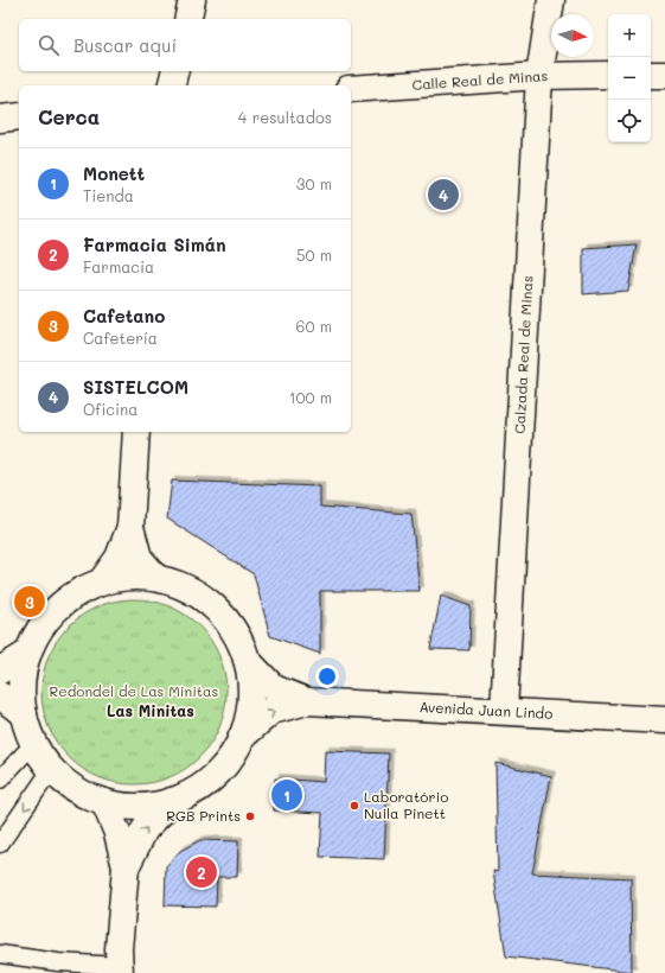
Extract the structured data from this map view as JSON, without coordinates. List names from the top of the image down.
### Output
{
  "streets": {
    "street": ["Calle Real de Minas", "Calzada Real de Minas", "Avenida Juan Lindo"]
  },
  "crossings": [
    ["Calle Real de Minas", "Calzada Real de Minas"],
    ["Calzada Real de Minas", "Avenida Juan Lindo"]
  ],
  "districts": ["Las Minitas"],
  "parks": ["Redondel de Las Minitas"],
  "places": ["Laboratório Nuila Pinett", "RGB Prints"],
  "north": "right",
  "page": {
    "map_buttons": ["+", "−"],
    "search": "Buscar aquí",
    "heading": ["Cerca", "4 resultados"],
    "list": [
      {
        "mark": "1",
        "name": "Monett",
        "note": "Tienda",
        "value": "30 m"
      },
      {
        "mark": "2",
        "name": "Farmacia Simán",
        "note": "Farmacia",
        "value": "50 m"
      },
      {
        "mark": "3",
        "name": "Cafetano",
        "note": "Cafetería",
        "value": "60 m"
      },
      {
        "mark": "4",
        "name": "SISTELCOM",
        "note": "Oficina",
        "value": "100 m"
      }
    ],
    "pins": [
      "4",
      "3",
      "1",
      "2"
    ]
  }
}
